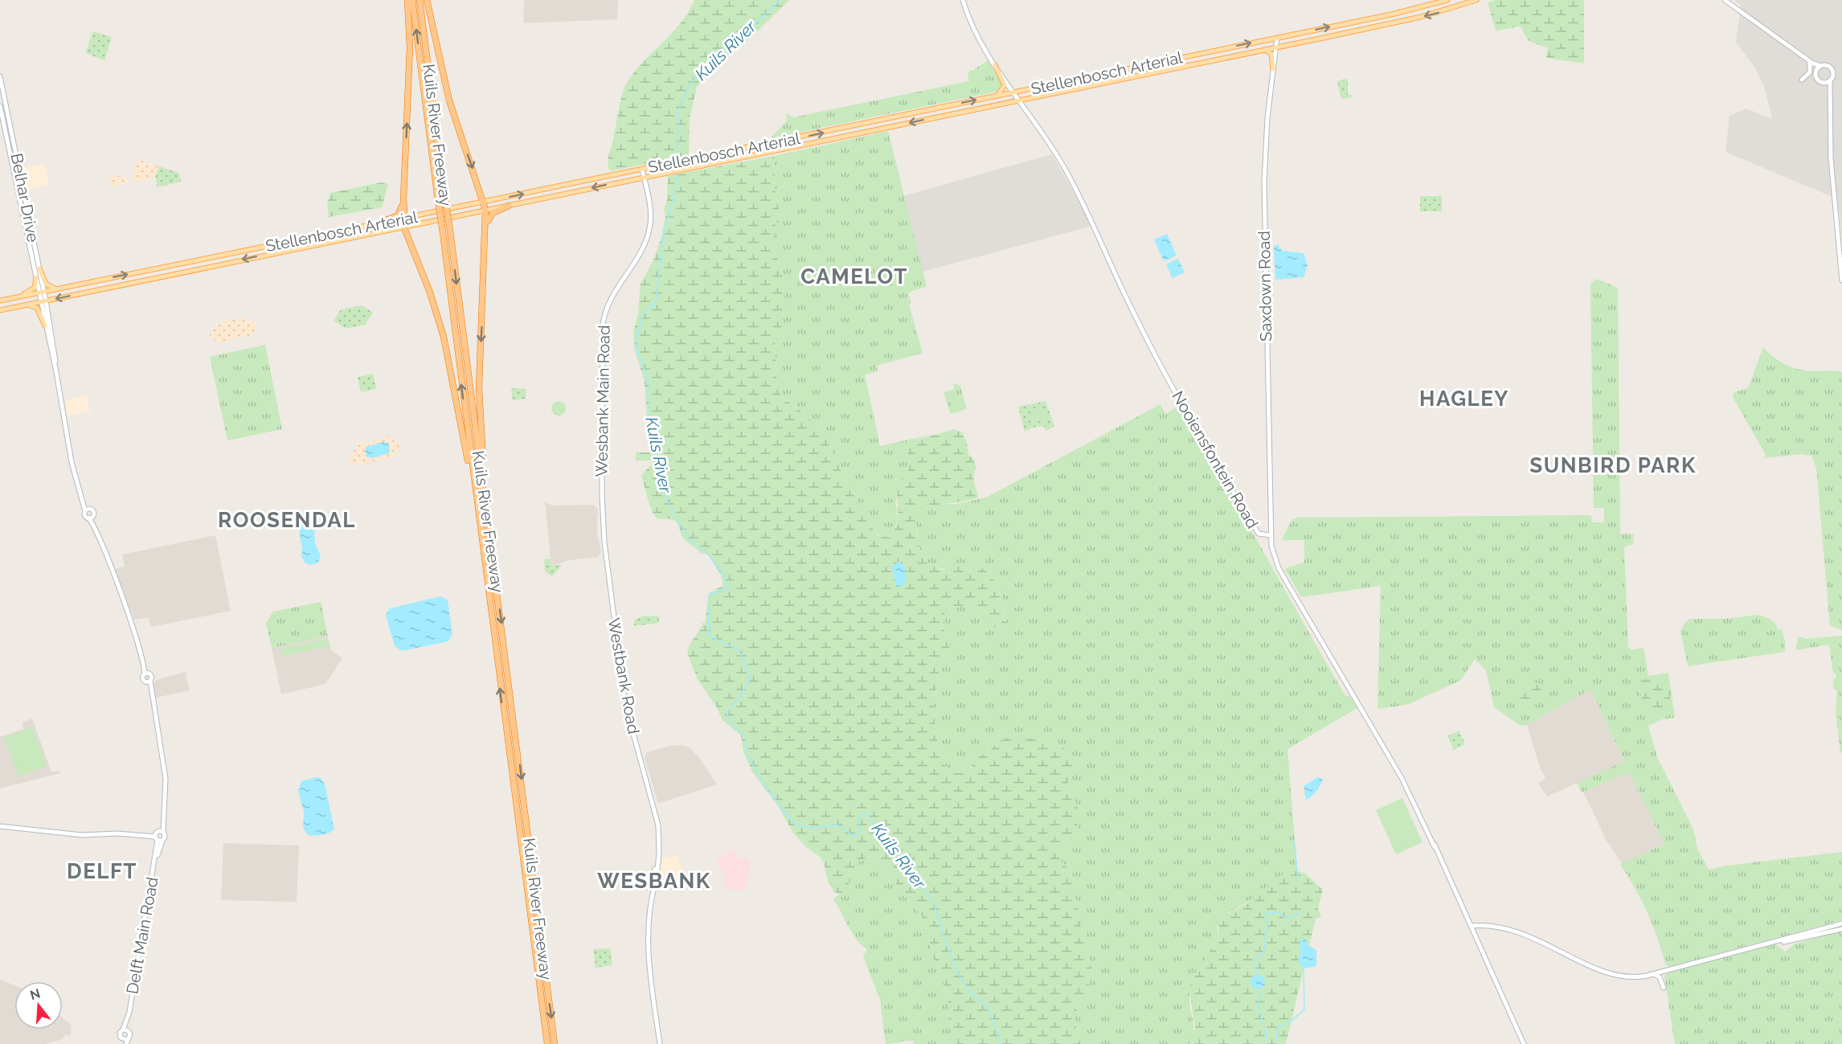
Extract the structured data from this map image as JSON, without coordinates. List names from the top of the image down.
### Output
{
  "streets": {
    "highway": ["Kuils River Freeway"],
    "main road": ["Stellenbosch Arterial"],
    "street": [
      "Belhar Drive",
      "Saxdown Road",
      "Wesbank Main Road",
      "Nooiensfontein Road",
      "Westbank Road",
      "Delft Main Road"
    ]
  },
  "crossings": [
    ["Stellenbosch Arterial", "Belhar Drive"],
    ["Stellenbosch Arterial", "Saxdown Road"],
    ["Stellenbosch Arterial", "Wesbank Main Road"],
    ["Stellenbosch Arterial", "Nooiensfontein Road"],
    ["Saxdown Road", "Nooiensfontein Road"],
    ["Wesbank Main Road", "Westbank Road"]
  ],
  "districts": [
    "CAMELOT",
    "HAGLEY",
    "SUNBIRD PARK",
    "ROOSENDAL",
    "DELFT",
    "WESBANK"
  ],
  "water": ["Kuils River"],
  "north": "top"
}
